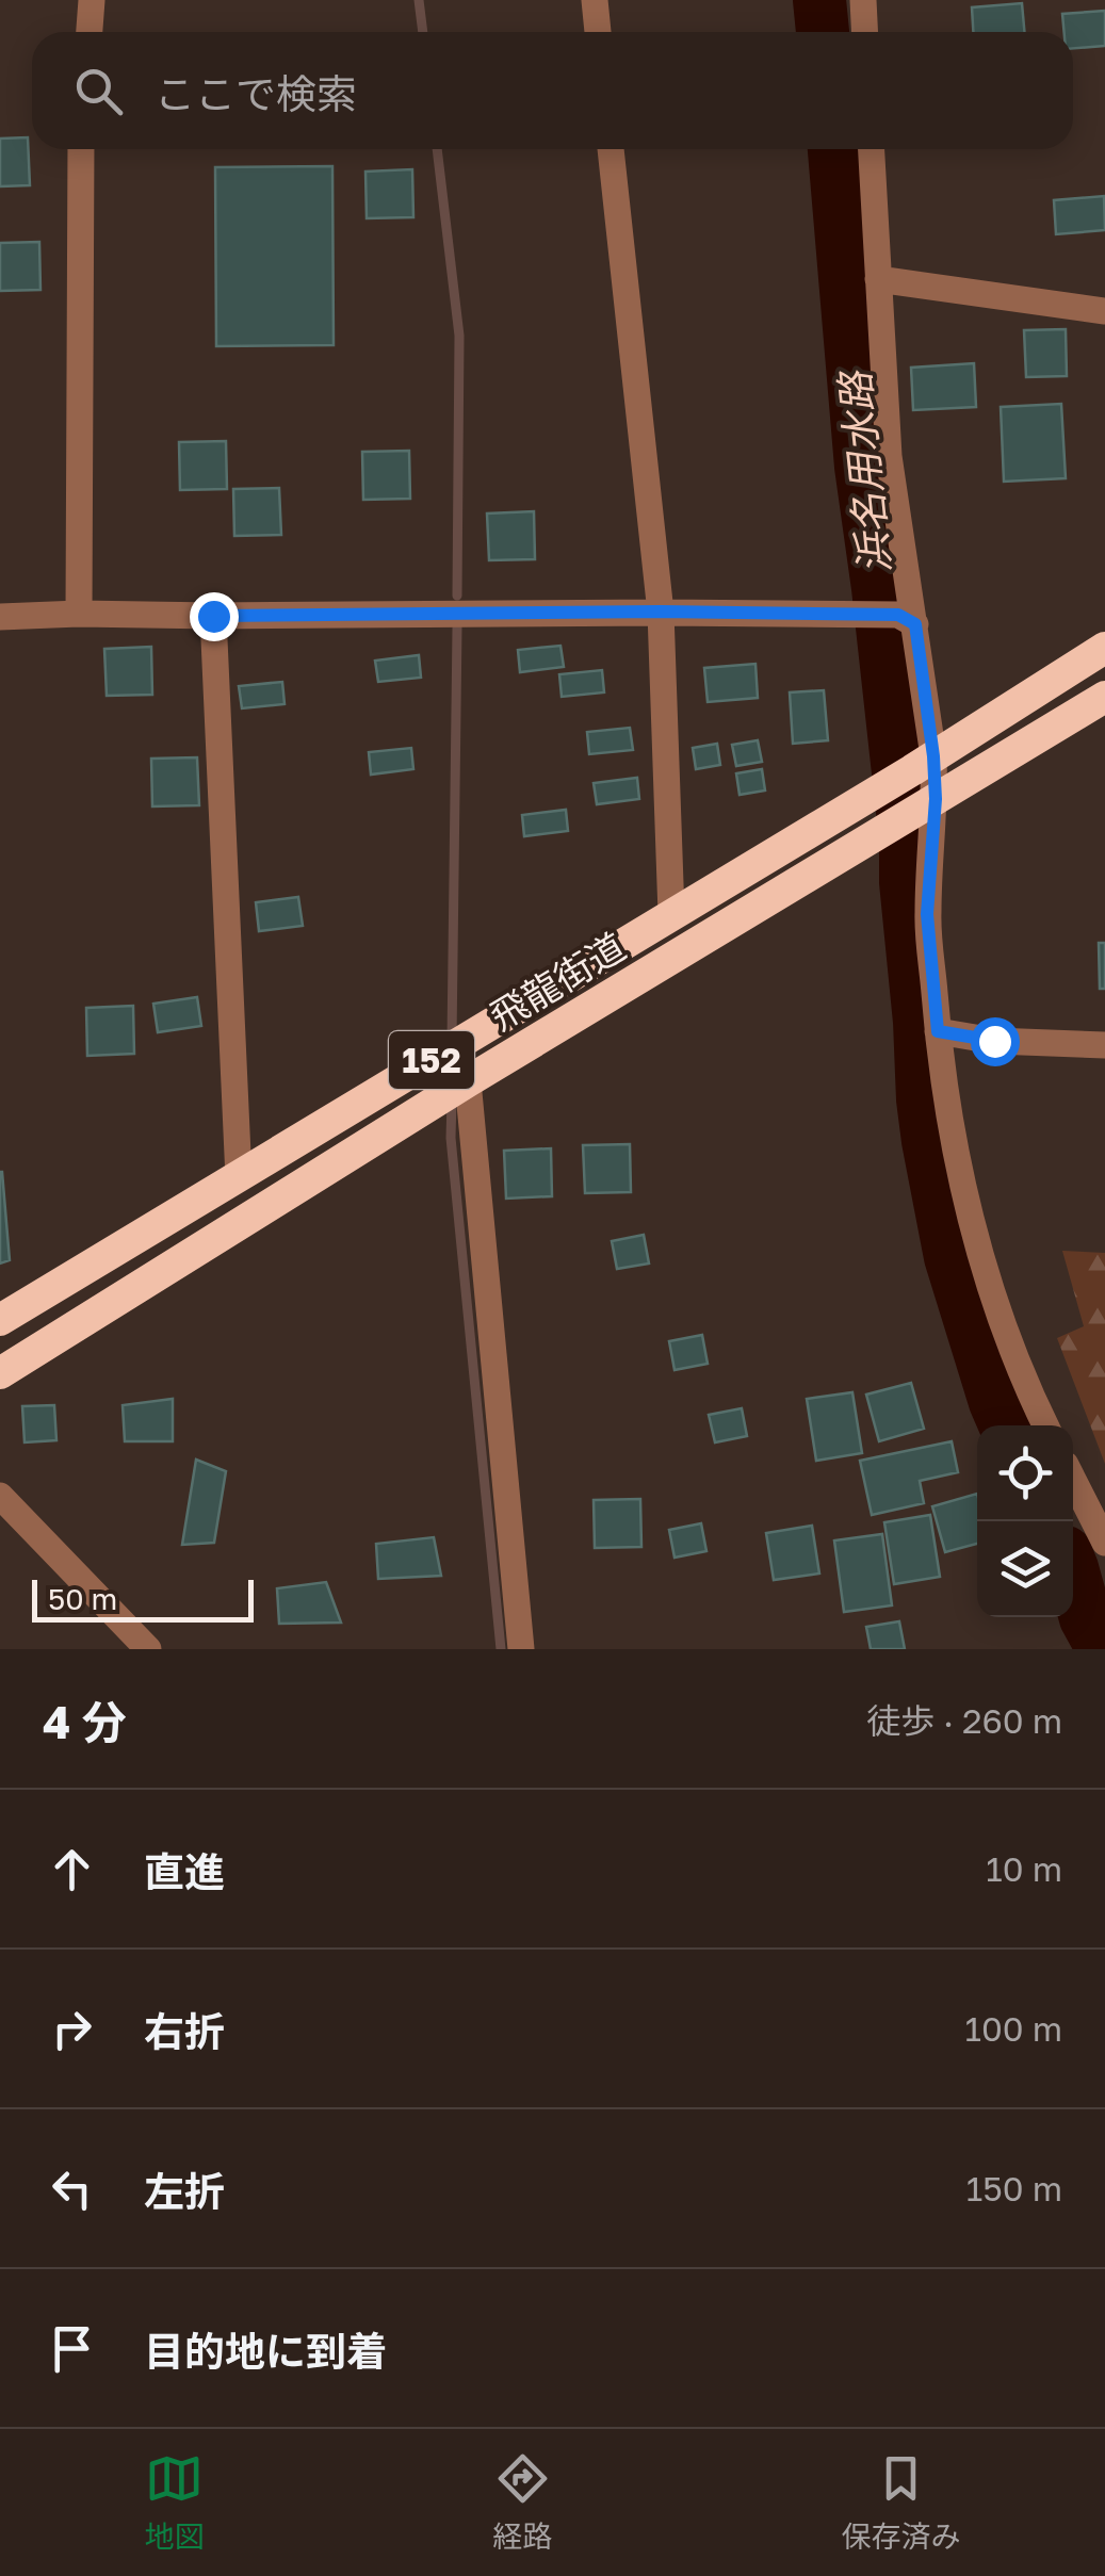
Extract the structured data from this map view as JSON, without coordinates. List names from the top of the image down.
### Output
{
  "streets": {
    "highway": ["飛龍街道", "152"]
  },
  "water": ["浜名用水路"],
  "scale_bar": "50 m",
  "page": {
    "search": "ここで検索",
    "scale": "50 m",
    "heading": ["4 分", "徒歩 · 260 m"],
    "list": [
      ["直進", "10 m"],
      ["右折", "100 m"],
      ["左折", "150 m"],
      "目的地に到着"
    ],
    "nav": ["地図", "経路", "保存済み"]
  }
}
